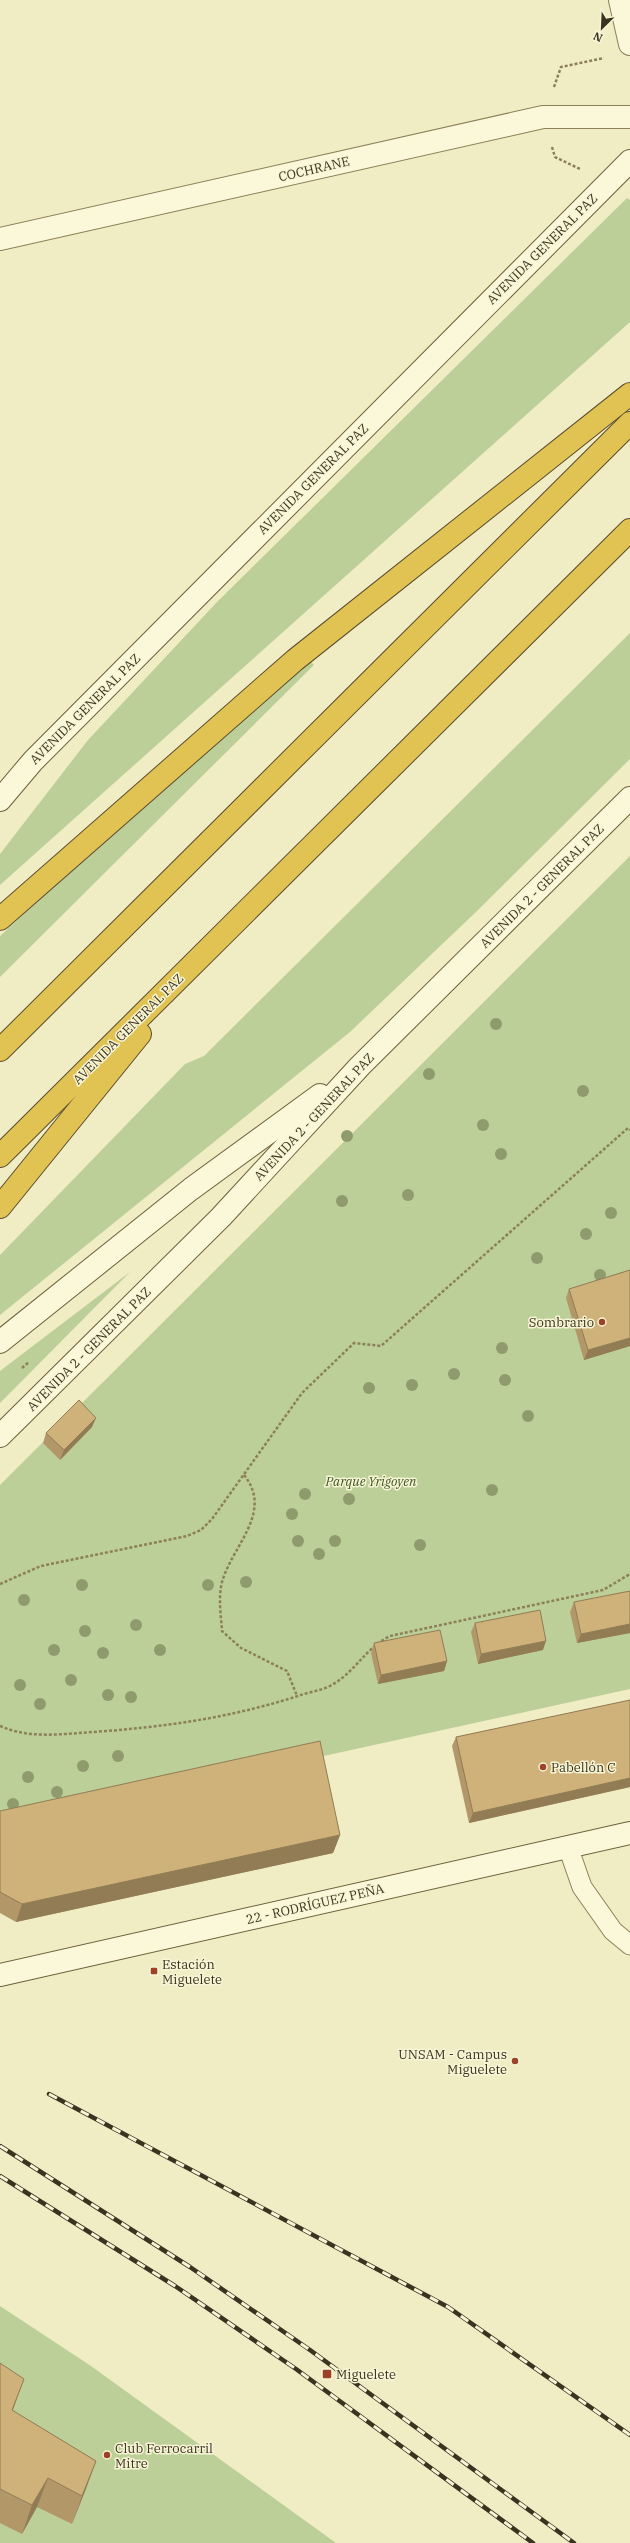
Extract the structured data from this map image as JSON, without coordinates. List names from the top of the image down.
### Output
{
  "streets": {
    "highway": ["AVENIDA GENERAL PAZ"],
    "street": ["COCHRANE", "AVENIDA 2 - GENERAL PAZ", "22 - RODRÍGUEZ PEÑA"]
  },
  "parks": ["Parque Yrigoyen"],
  "places": {
    "other": [
      "Sombrario",
      "Pabellón C",
      "UNSAM - Campus Miguelete",
      "Club Ferrocarril Mitre"
    ],
    "transit": ["Estación Miguelete", "Miguelete"]
  },
  "north": "bottom left"
}
